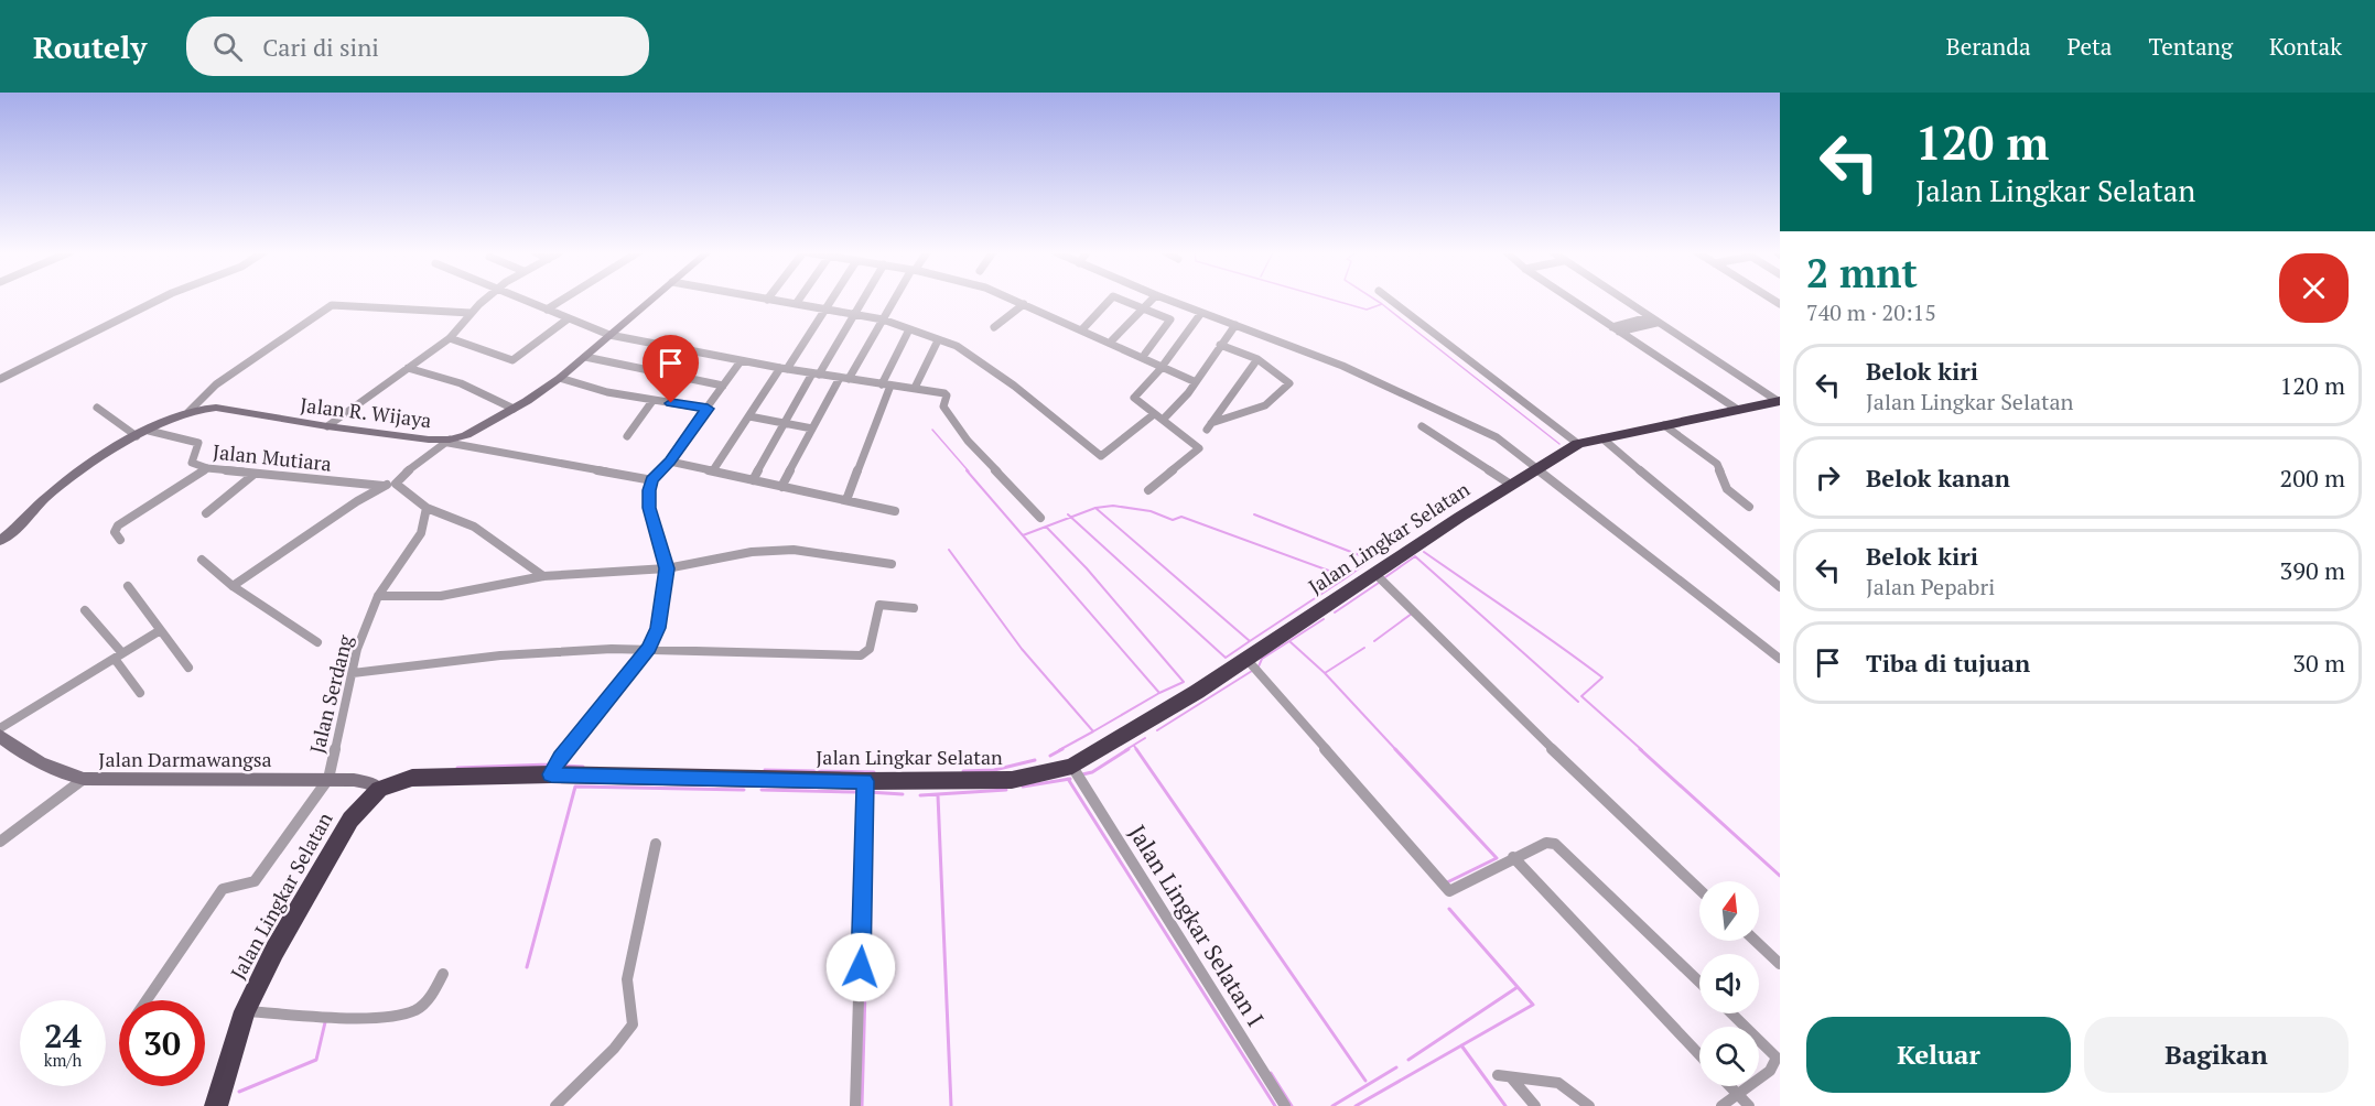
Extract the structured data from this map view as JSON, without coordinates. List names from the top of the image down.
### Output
{
  "streets": {
    "highway": ["Jalan Lingkar Selatan"],
    "street": [
      "Jalan R. Wijaya",
      "Jalan Mutiara",
      "Jalan Serdang",
      "Jalan Darmawangsa",
      "Jalan Lingkar Selatan I"
    ]
  },
  "crossings": [
    ["Jalan R. Wijaya", "Jalan Mutiara"],
    ["Jalan Lingkar Selatan", "Jalan Darmawangsa"],
    ["Jalan Lingkar Selatan", "Jalan Lingkar Selatan I"],
    ["Jalan Serdang", "Jalan Darmawangsa"]
  ],
  "north": "top",
  "page": {
    "header": "Routely",
    "search": "Cari di sini",
    "nav": [
      "Beranda",
      "Peta",
      "Tentang",
      "Kontak"
    ],
    "turn": ["120 m", "Jalan Lingkar Selatan"],
    "heading": ["2 mnt", "740 m · 20:15"],
    "list": [
      {
        "name": "Belok kiri",
        "note": "Jalan Lingkar Selatan",
        "value": "120 m"
      },
      {
        "name": "Belok kanan",
        "value": "200 m"
      },
      {
        "name": "Belok kiri",
        "note": "Jalan Pepabri",
        "value": "390 m"
      },
      {
        "name": "Tiba di tujuan",
        "value": "30 m"
      }
    ],
    "speed": "24 km/h",
    "limit": "30",
    "buttons": ["Keluar", "Bagikan"]
  }
}
